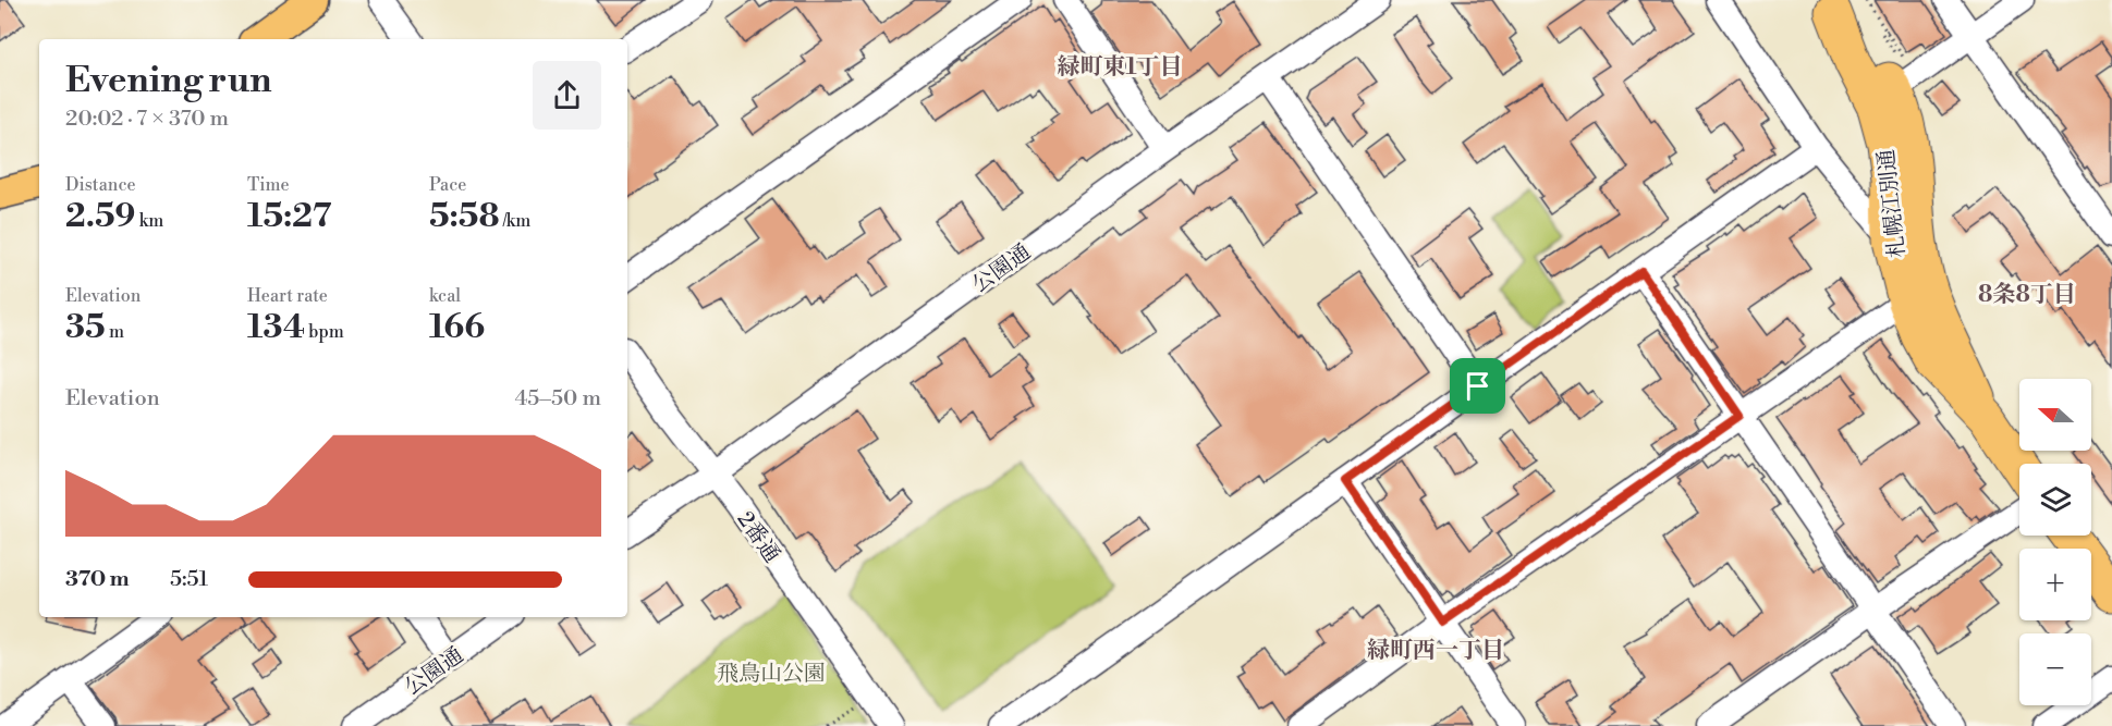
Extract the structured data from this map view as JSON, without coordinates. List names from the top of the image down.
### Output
{
  "streets": {
    "highway": ["札幌江別通"],
    "street": ["公園通", "2番通"]
  },
  "crossings": [
    ["公園通", "2番通"]
  ],
  "districts": ["緑町東1丁目", "8条8丁目", "緑町西一丁目"],
  "parks": ["飛鳥山公園"],
  "north": "left",
  "page": {
    "heading": ["Evening run", "20:02 · 7 × 370 m"],
    "stats": [
      ["Distance", "2.59 km"],
      ["Time", "15:27"],
      ["Pace", "5:58 /km"],
      ["Elevation", "35 m"],
      ["Heart rate", "134 bpm"],
      ["kcal", "166"]
    ],
    "chart": ["Elevation", "45–50 m"],
    "map_buttons": ["+", "−"],
    "list": [
      {
        "name": "370 m",
        "note": "5:51"
      }
    ]
  }
}
